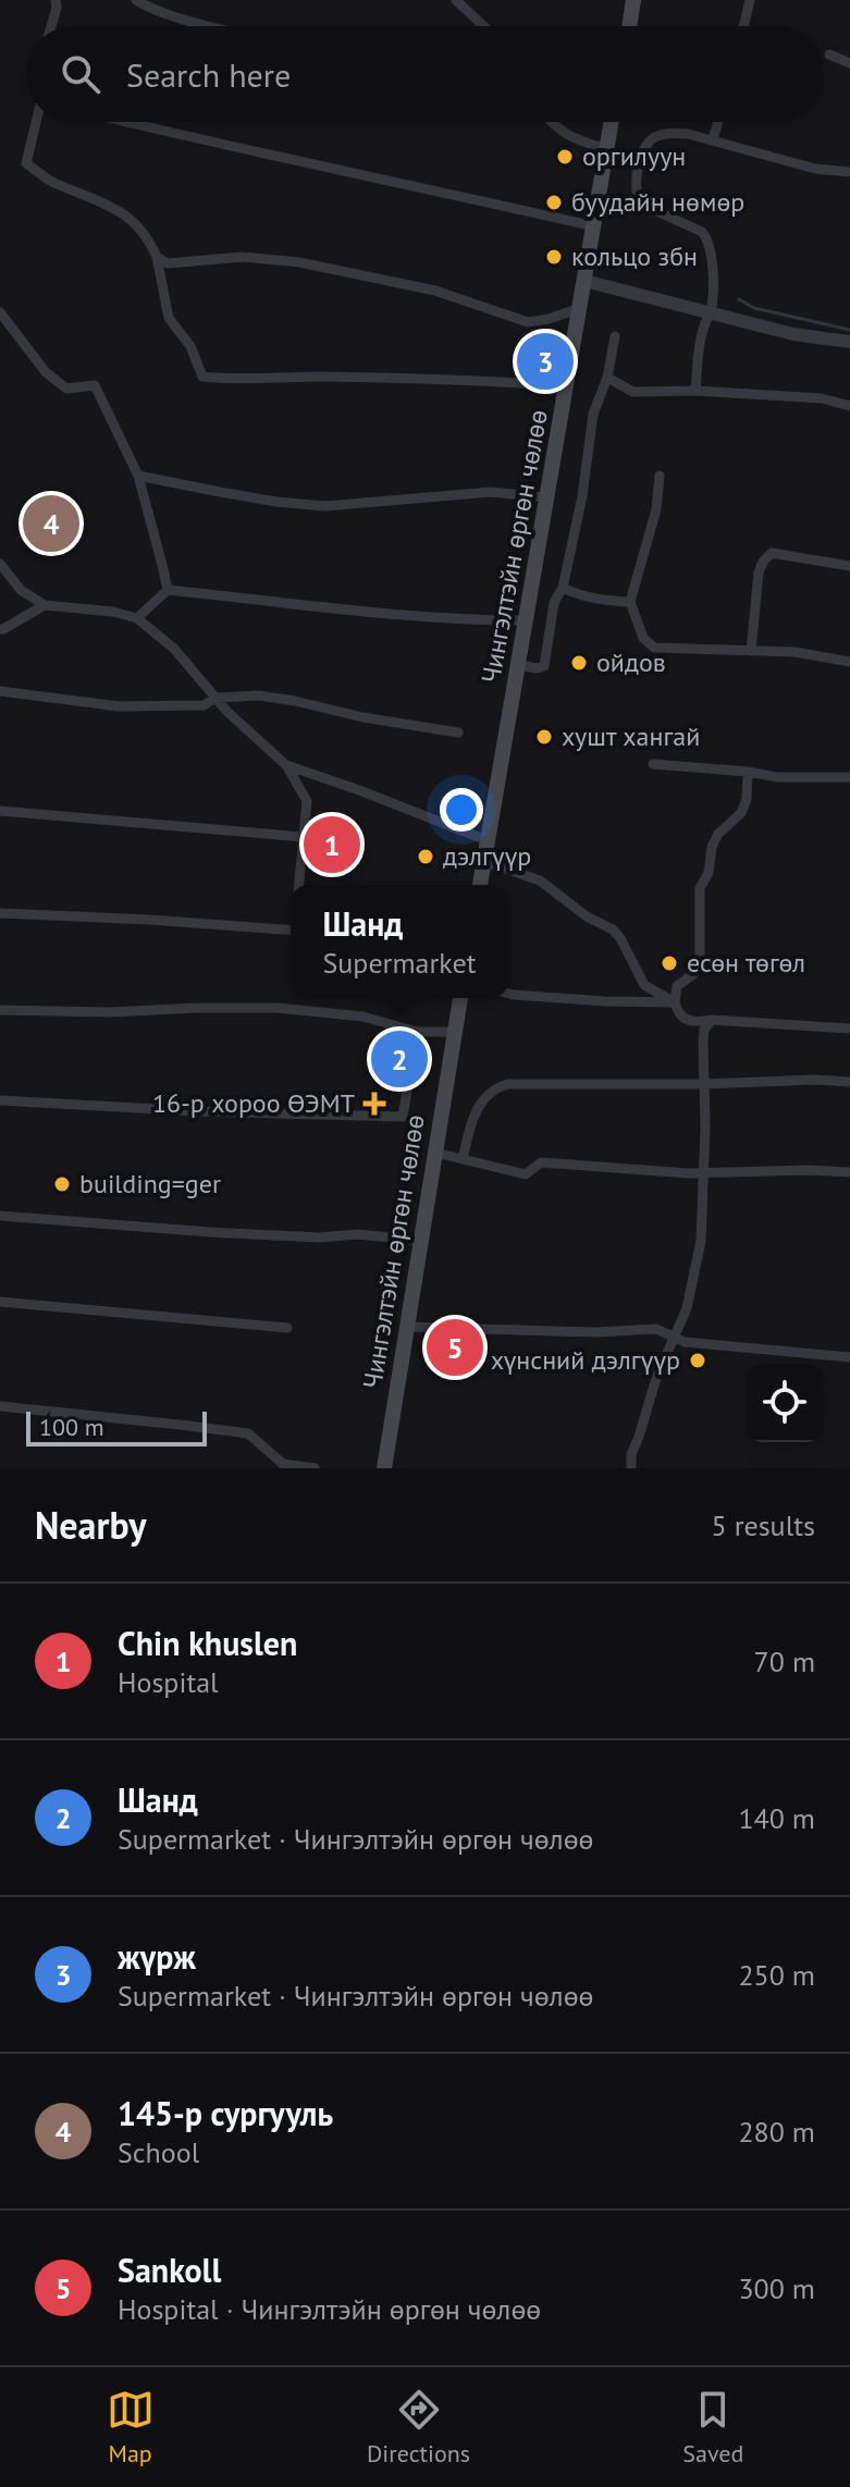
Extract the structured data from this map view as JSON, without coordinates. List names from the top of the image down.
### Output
{
  "streets": {
    "main road": ["Чингэлтэйн өргөн чөлөө"]
  },
  "places": {
    "other": [
      "оргилуун",
      "буудайн нөмөр",
      "кольцо збн",
      "ойдов",
      "хушт хангай",
      "дэлгүүр",
      "есөн төгөл",
      "building=ger",
      "хүнсний дэлгүүр"
    ],
    "health": ["16-р хороо ӨЭМТ"]
  },
  "scale_bar": "100 m",
  "page": {
    "search": "Search here",
    "pins": [
      "3",
      "4",
      "1",
      "2",
      "5"
    ],
    "popup": ["Шанд", "Supermarket"],
    "scale": "100 m",
    "heading": ["Nearby", "5 results"],
    "list": [
      {
        "mark": "1",
        "name": "Chin khuslen",
        "note": "Hospital",
        "value": "70 m"
      },
      {
        "mark": "2",
        "name": "Шанд",
        "note": "Supermarket · Чингэлтэйн өргөн чөлөө",
        "value": "140 m"
      },
      {
        "mark": "3",
        "name": "жүрж",
        "note": "Supermarket · Чингэлтэйн өргөн чөлөө",
        "value": "250 m"
      },
      {
        "mark": "4",
        "name": "145-р сургууль",
        "note": "School",
        "value": "280 m"
      },
      {
        "mark": "5",
        "name": "Sankoll",
        "note": "Hospital · Чингэлтэйн өргөн чөлөө",
        "value": "300 m"
      }
    ],
    "nav": ["Map", "Directions", "Saved"]
  }
}
